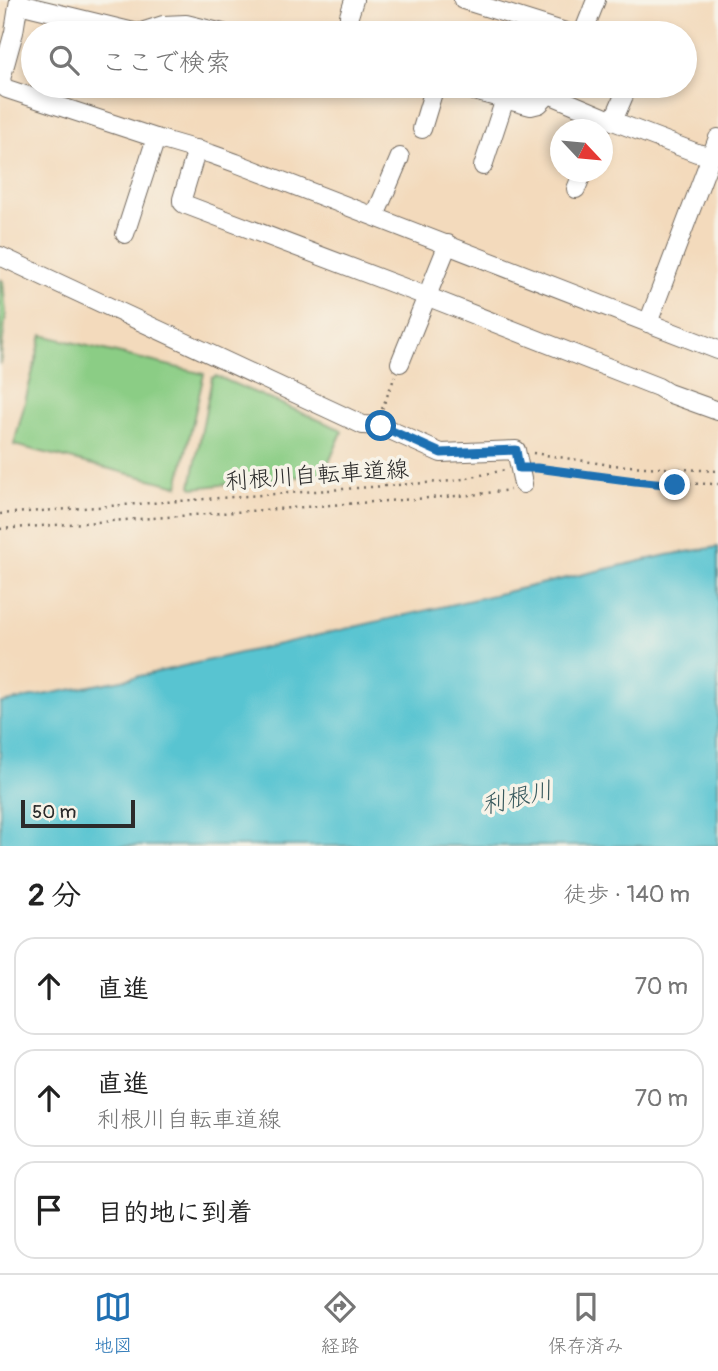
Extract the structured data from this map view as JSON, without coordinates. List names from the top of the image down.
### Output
{
  "streets": {
    "path": ["利根川自転車道線"]
  },
  "water": ["利根川"],
  "scale_bar": "50 m",
  "north": "bottom right",
  "page": {
    "search": "ここで検索",
    "scale": "50 m",
    "heading": ["2 分", "徒歩 · 140 m"],
    "list": [
      ["直進", "70 m"],
      ["直進", "利根川自転車道線", "70 m"],
      "目的地に到着"
    ],
    "nav": ["地図", "経路", "保存済み"]
  }
}
